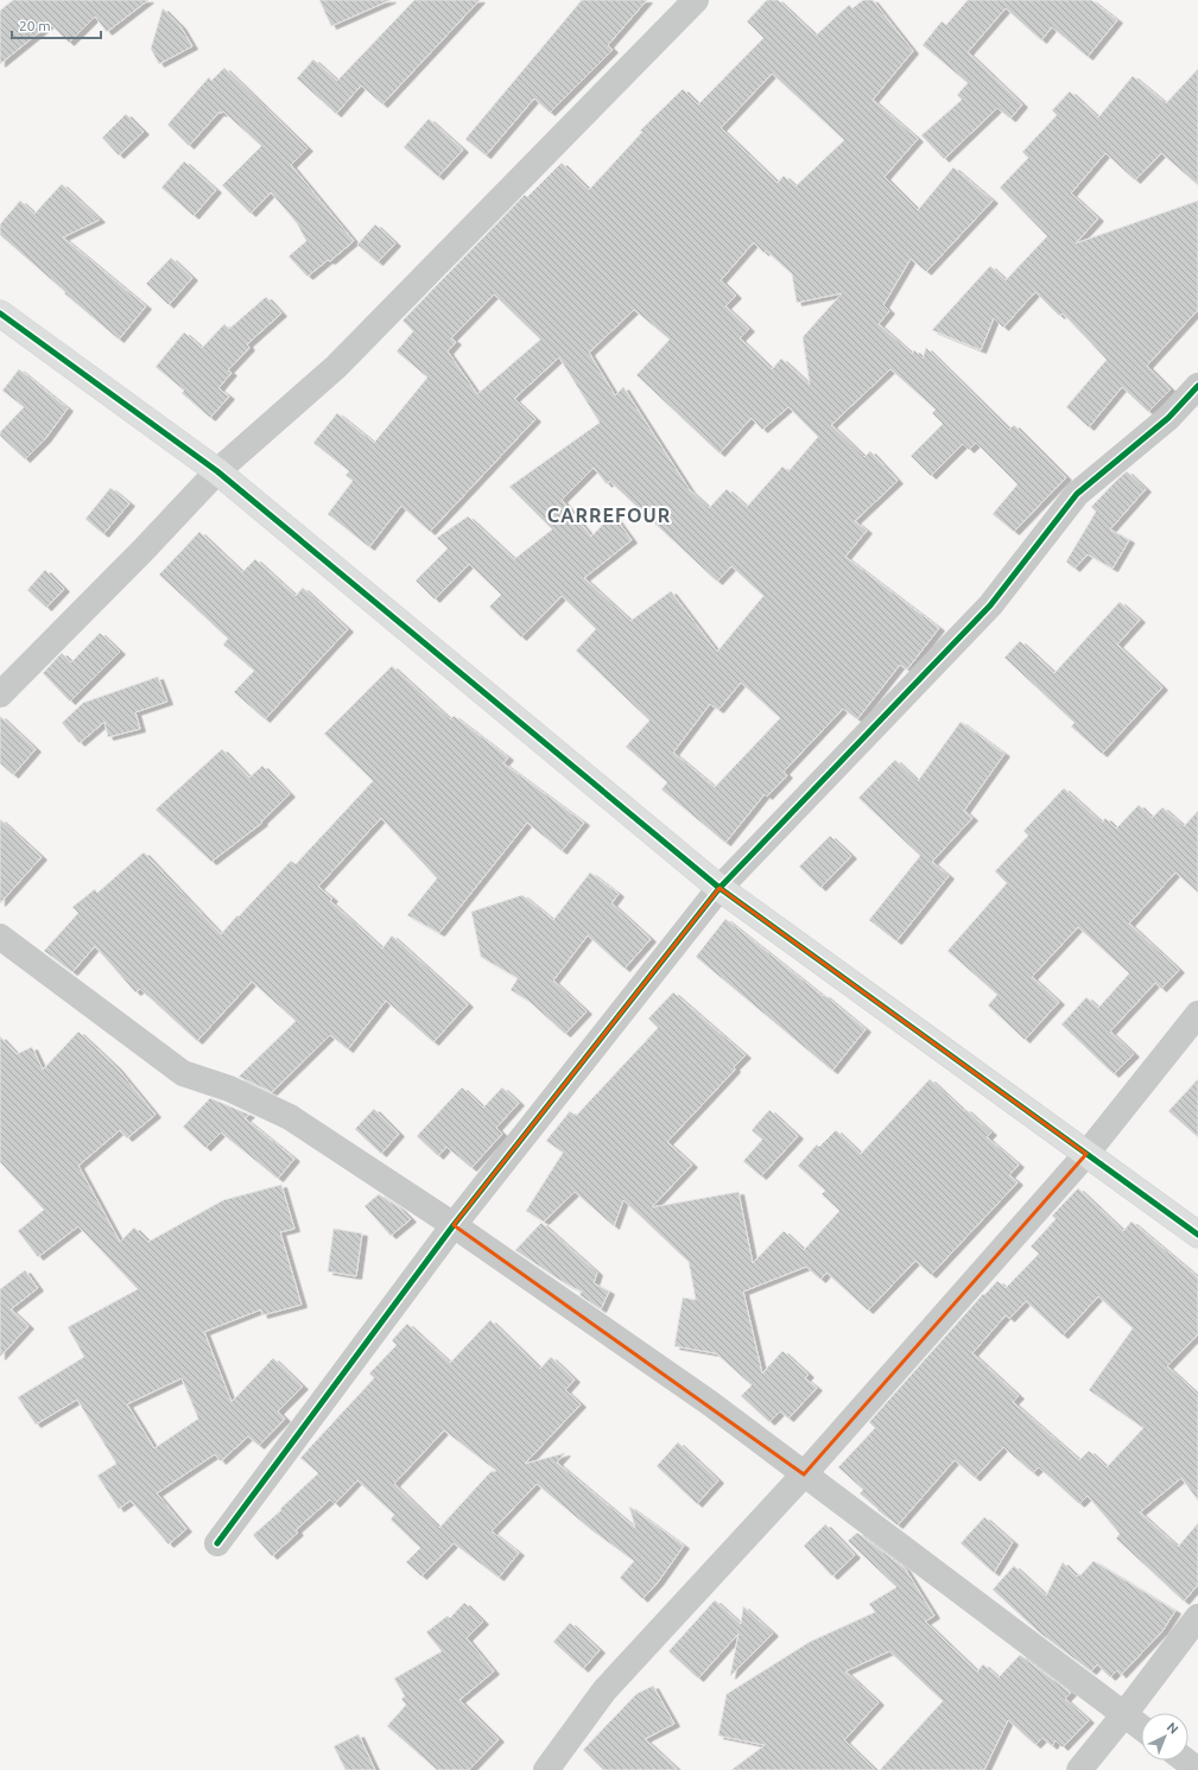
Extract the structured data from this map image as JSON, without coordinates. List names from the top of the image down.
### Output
{
  "districts": ["CARREFOUR"],
  "scale_bar": "20 m",
  "north": "top right"
}
